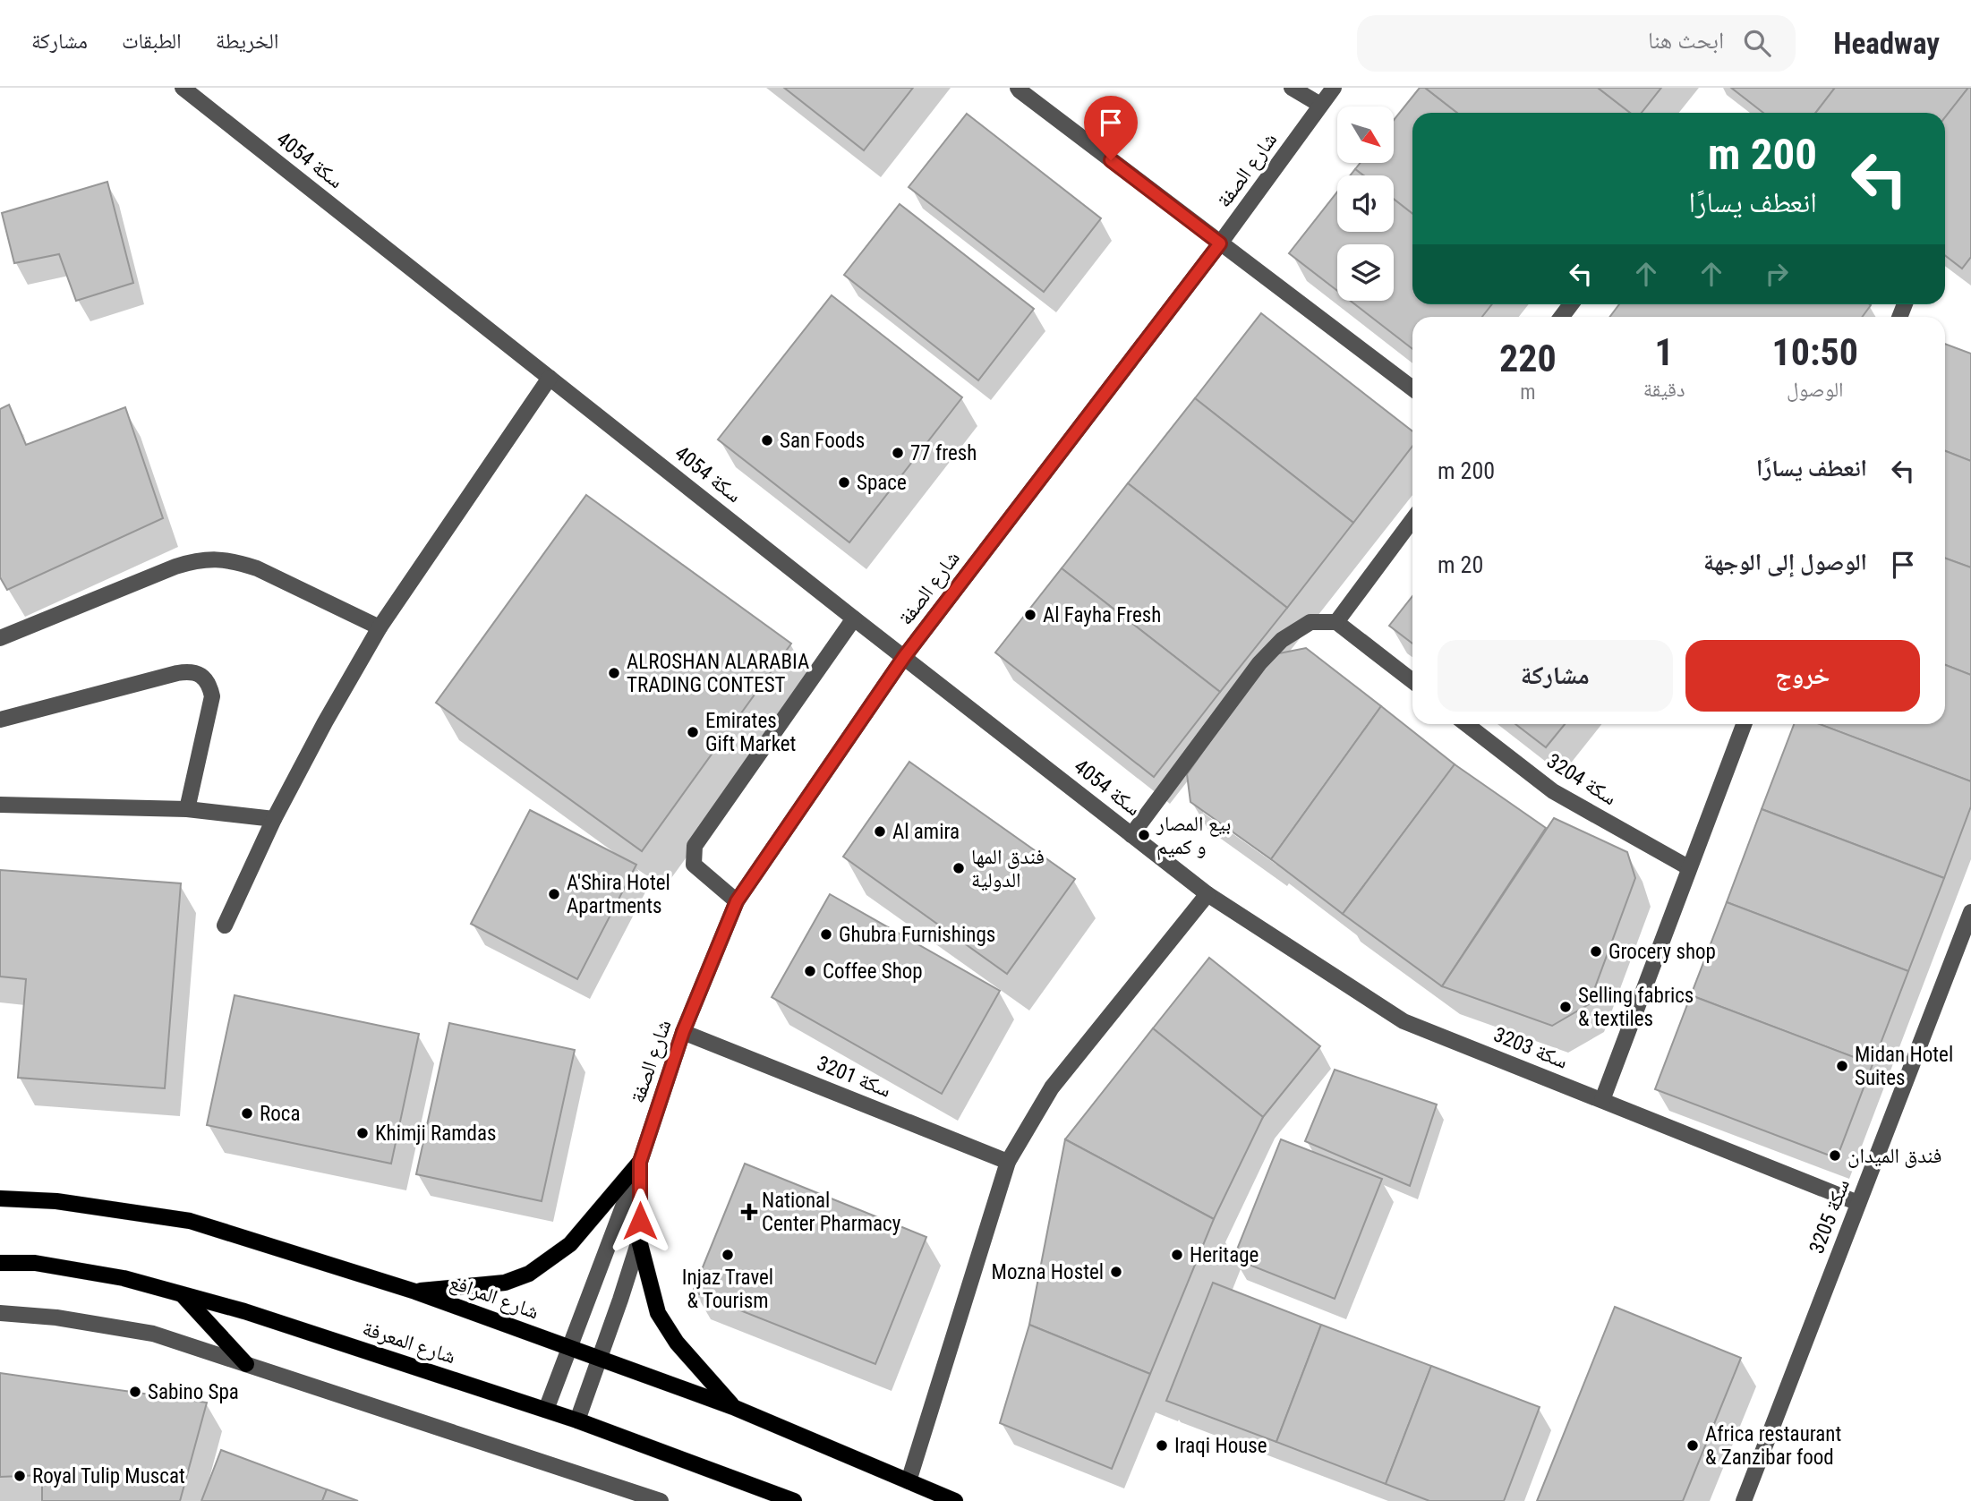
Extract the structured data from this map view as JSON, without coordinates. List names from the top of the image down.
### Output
{
  "streets": {
    "main road": ["شارع المرافع", "شارع المعرفة"],
    "street": [
      "سكة 4054",
      "شارع الصفة",
      "سكة 3204",
      "سكة 3203",
      "سكة 3201",
      "سكة 3205"
    ]
  },
  "crossings": [
    ["سكة 4054", "شارع الصفة"],
    ["سكة 4054", "سكة 3203"],
    ["شارع الصفة", "سكة 3201"],
    ["شارع الصفة", "شارع المرافع"],
    ["شارع الصفة", "شارع المعرفة"],
    ["سكة 3203", "سكة 3205"]
  ],
  "places": {
    "other": [
      "San Foods",
      "77 fresh",
      "Space",
      "Al Fayha Fresh",
      "ALROSHAN ALARABIA TRADING CONTEST",
      "Emirates Gift Market",
      "Al amira",
      "بيع المصار و كميم",
      "فندق المها الدولية",
      "A'Shira Hotel Apartments",
      "Ghubra Furnishings",
      "Grocery shop",
      "Coffee Shop",
      "Selling fabrics & textiles",
      "Midan Hotel Suites",
      "Roca",
      "Khimji Ramdas",
      "فندق الميدان",
      "Injaz Travel & Tourism",
      "Heritage",
      "Mozna Hostel",
      "Sabino Spa",
      "Iraqi House",
      "Africa restaurant & Zanzibar food",
      "Royal Tulip Muscat"
    ],
    "health": ["National Center Pharmacy"]
  },
  "north": "bottom right",
  "page": {
    "header": "Headway",
    "search": "ابحث هنا",
    "nav": ["الخريطة", "الطبقات", "مشاركة"],
    "turn": ["200 m", "انعطف يسارًا"],
    "eta": [
      "10:50",
      "الوصول",
      "1",
      "دقيقة",
      "220",
      "m"
    ],
    "list": [
      {
        "name": "انعطف يسارًا",
        "value": "200 m"
      },
      {
        "name": "الوصول إلى الوجهة",
        "value": "20 m"
      }
    ],
    "buttons": ["خروج", "مشاركة"]
  }
}
